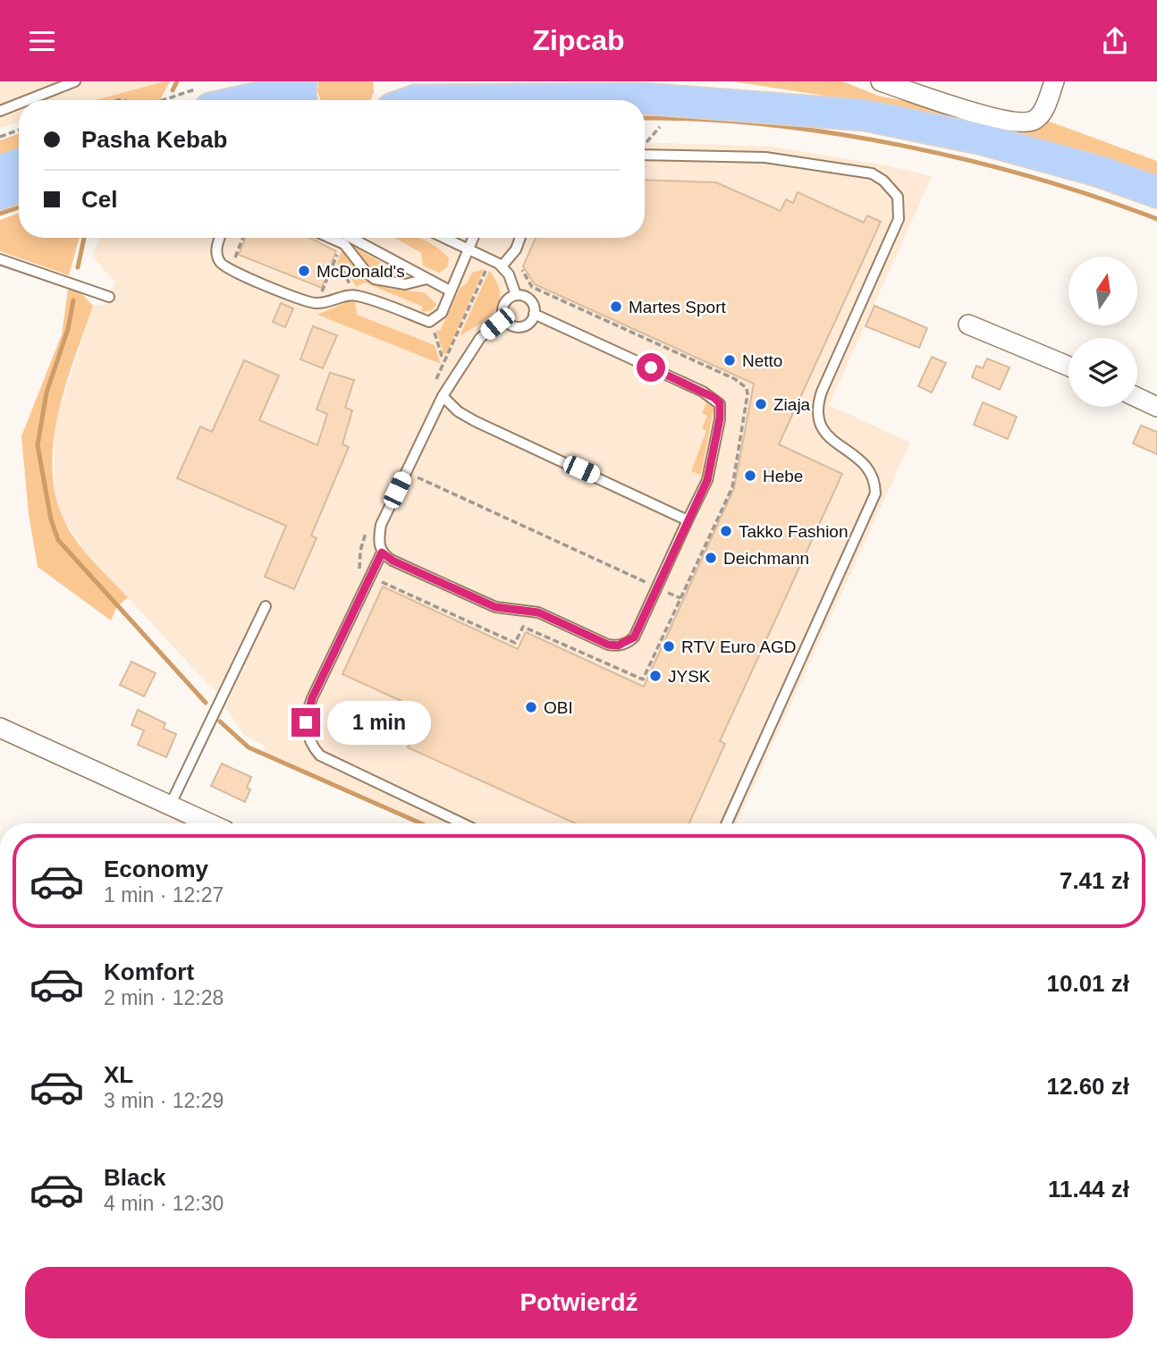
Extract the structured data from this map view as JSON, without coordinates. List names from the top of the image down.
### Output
{
  "places": [
    "McDonald's",
    "Martes Sport",
    "Netto",
    "Ziaja",
    "Hebe",
    "Takko Fashion",
    "Deichmann",
    "RTV Euro AGD",
    "JYSK",
    "OBI"
  ],
  "north": "top",
  "page": {
    "header": "Zipcab",
    "banner": ["Pasha Kebab", "Cel"],
    "bubble": "1 min",
    "list": [
      {
        "name": "Economy",
        "note": "1 min · 12:27",
        "value": "7.41 zł"
      },
      {
        "name": "Komfort",
        "note": "2 min · 12:28",
        "value": "10.01 zł"
      },
      {
        "name": "XL",
        "note": "3 min · 12:29",
        "value": "12.60 zł"
      },
      {
        "name": "Black",
        "note": "4 min · 12:30",
        "value": "11.44 zł"
      }
    ],
    "buttons": "Potwierdź"
  }
}
